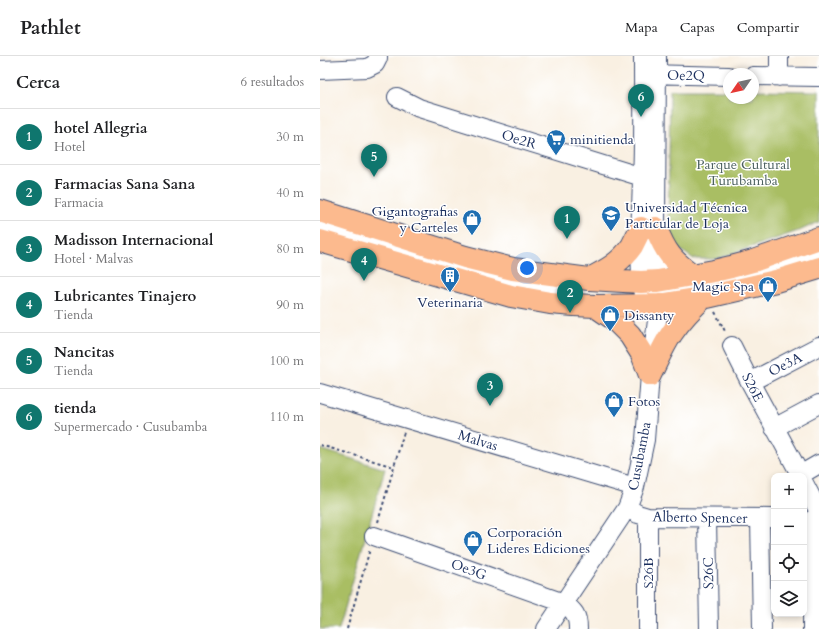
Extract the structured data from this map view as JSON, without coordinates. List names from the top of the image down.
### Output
{
  "streets": {
    "street": [
      "Oe2Q",
      "Oe2R",
      "Oe3A",
      "S26E",
      "Malvas",
      "Cusubamba",
      "Alberto Spencer",
      "Oe3G",
      "S26B",
      "S26C"
    ]
  },
  "crossings": [
    ["Oe2Q", "Cusubamba"],
    ["Oe2R", "Cusubamba"],
    ["Oe3A", "S26E"],
    ["Malvas", "Cusubamba"],
    ["Cusubamba", "Alberto Spencer"],
    ["Cusubamba", "Oe3G"],
    ["Alberto Spencer", "S26B"],
    ["Alberto Spencer", "S26C"]
  ],
  "parks": ["Parque Cultural Turubamba"],
  "places": {
    "supermarket": ["minitienda"],
    "school or university": ["Universidad Técnica Particular de Loja"],
    "shop": [
      "Gigantografias y Carteles",
      "Magic Spa",
      "Dissanty",
      "Fotos",
      "Corporación Lideres Ediciones"
    ],
    "building": ["Veterinaria"]
  },
  "north": "bottom left",
  "page": {
    "header": "Pathlet",
    "nav": ["Mapa", "Capas", "Compartir"],
    "heading": ["Cerca", "6 resultados"],
    "pins": [
      "6",
      "5",
      "1",
      "4",
      "2",
      "3"
    ],
    "list": [
      {
        "mark": "1",
        "name": "hotel Allegria",
        "note": "Hotel",
        "value": "30 m"
      },
      {
        "mark": "2",
        "name": "Farmacias Sana Sana",
        "note": "Farmacia",
        "value": "40 m"
      },
      {
        "mark": "3",
        "name": "Madisson Internacional",
        "note": "Hotel · Malvas",
        "value": "80 m"
      },
      {
        "mark": "4",
        "name": "Lubricantes Tinajero",
        "note": "Tienda",
        "value": "90 m"
      },
      {
        "mark": "5",
        "name": "Nancitas",
        "note": "Tienda",
        "value": "100 m"
      },
      {
        "mark": "6",
        "name": "tienda",
        "note": "Supermercado · Cusubamba",
        "value": "110 m"
      }
    ],
    "map_buttons": ["+", "−"]
  }
}
